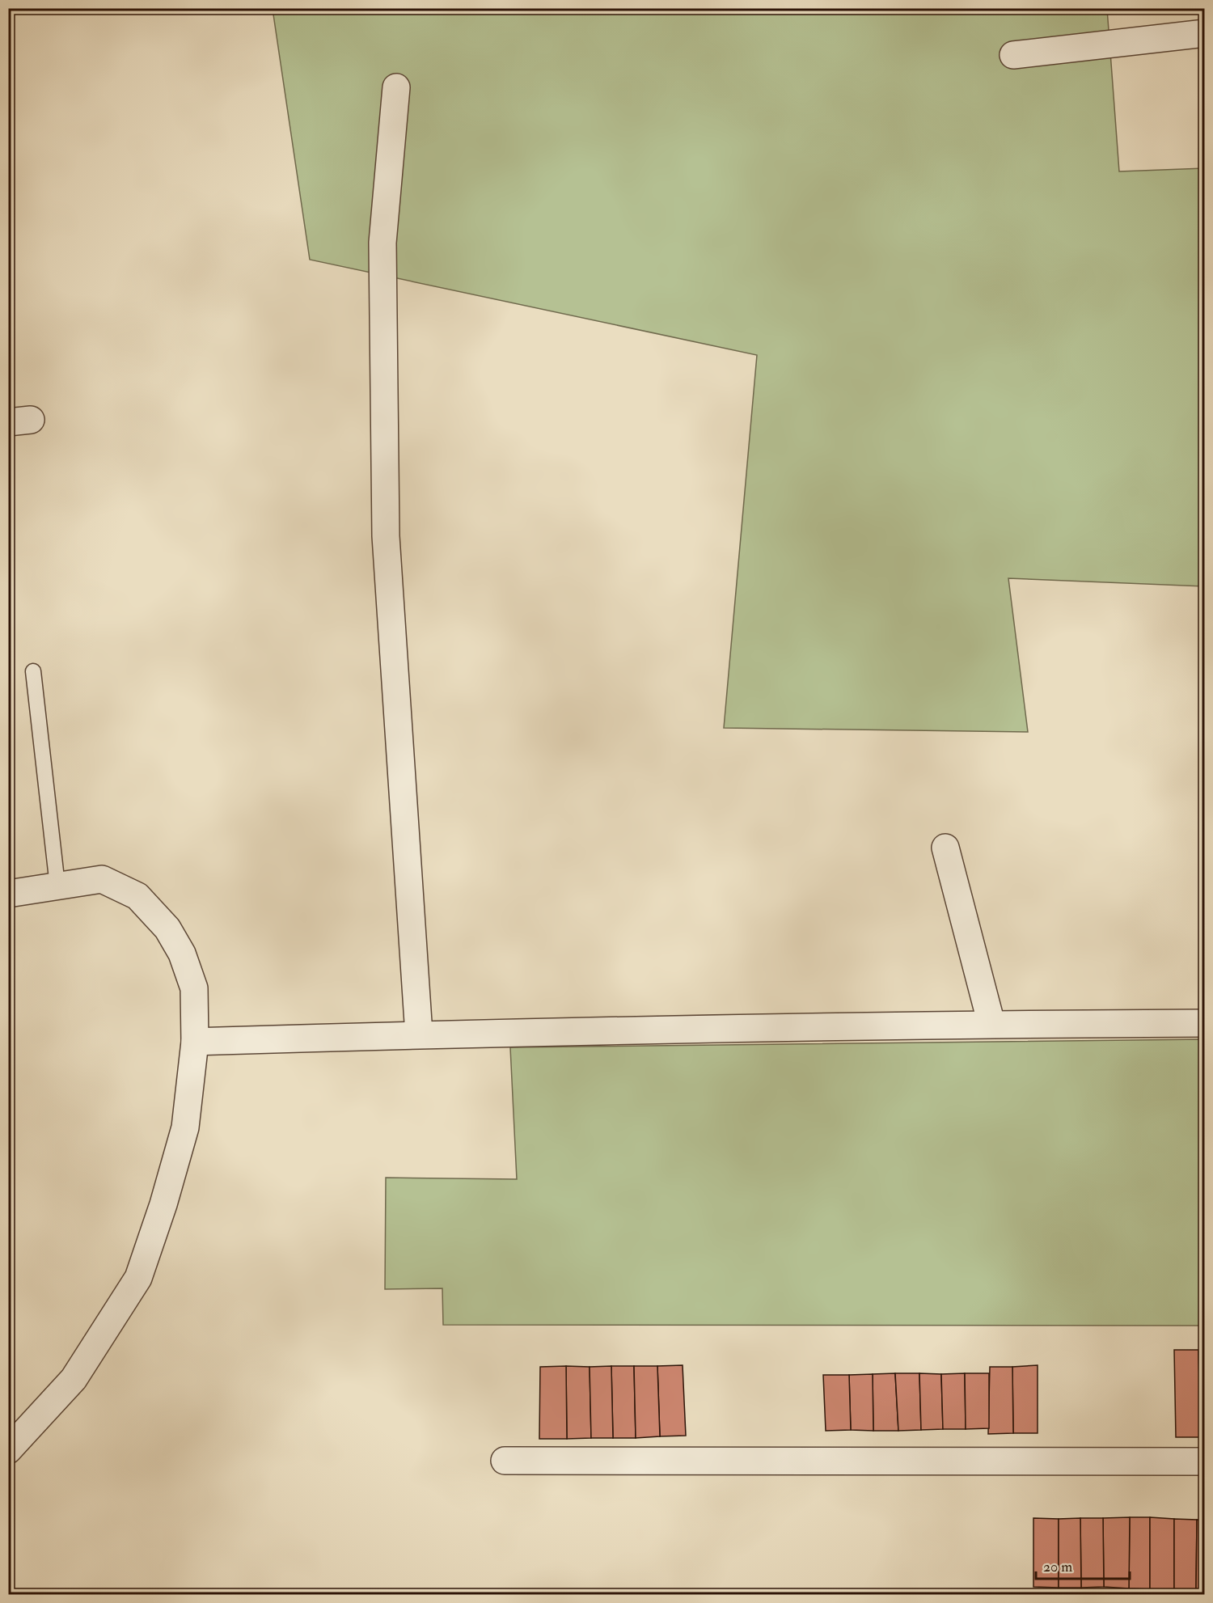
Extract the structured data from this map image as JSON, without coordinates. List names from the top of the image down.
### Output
{
  "scale_bar": "20 m"
}
